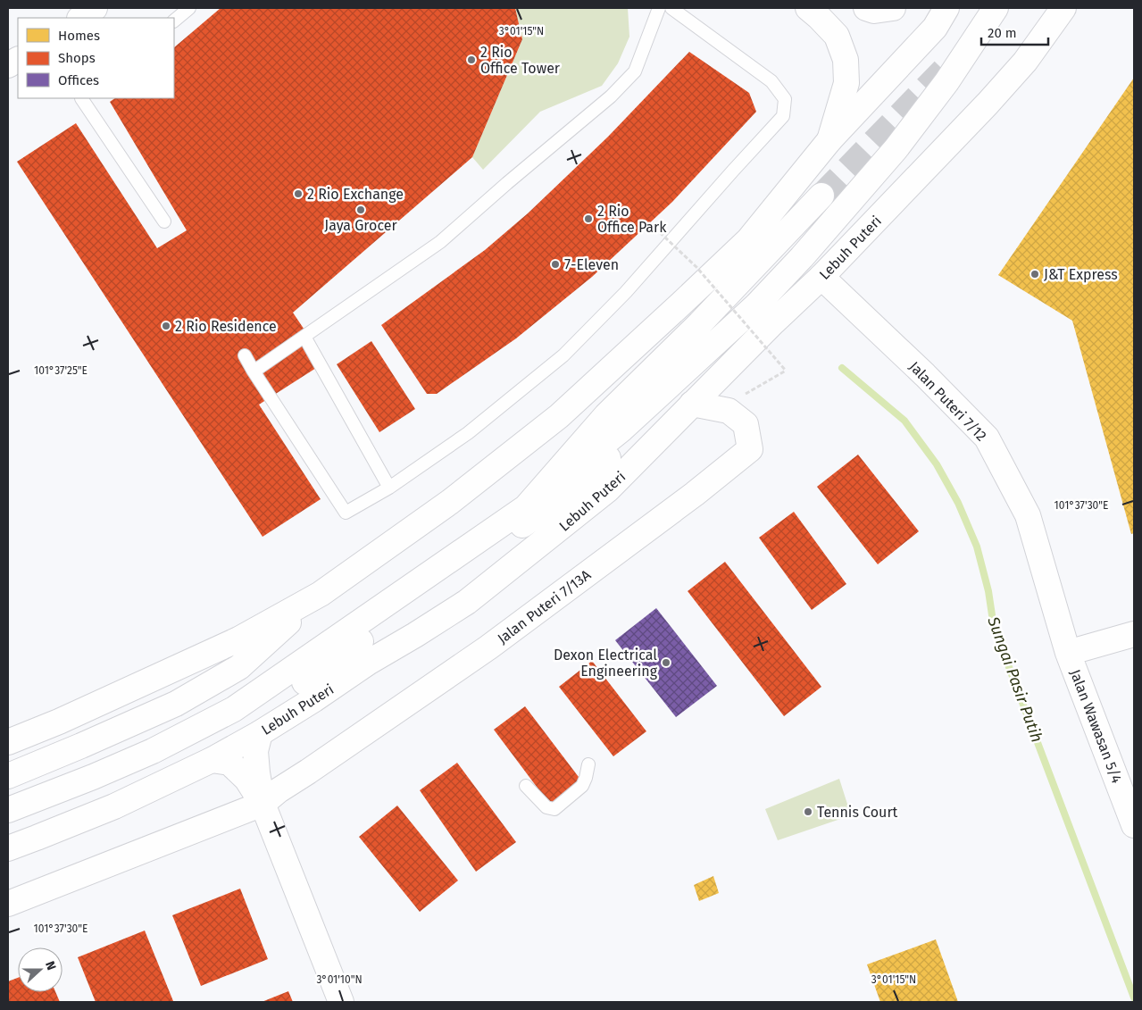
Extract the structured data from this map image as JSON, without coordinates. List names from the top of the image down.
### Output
{
  "streets": {
    "main road": [
      "Lebuh Puteri",
      "Jalan Puteri 7/12",
      "Jalan Puteri 7/13A",
      "Jalan Wawasan 5/4"
    ]
  },
  "crossings": [
    ["Lebuh Puteri", "Jalan Puteri 7/12"],
    ["Lebuh Puteri", "Jalan Puteri 7/13A"],
    ["Jalan Puteri 7/12", "Jalan Wawasan 5/4"]
  ],
  "water": ["Sungai Pasir Putih"],
  "places": [
    "2 Rio Office Tower",
    "2 Rio Exchange",
    "Jaya Grocer",
    "2 Rio Office Park",
    "7-Eleven",
    "J&T Express",
    "2 Rio Residence",
    "Dexon Electrical Engineering",
    "Tennis Court"
  ],
  "legend": ["Homes", "Shops", "Offices"],
  "scale_bar": "20 m",
  "north": "right",
  "coordinates": [
    "3°01'15\"N",
    "101°37'25\"E",
    "101°37'30\"E",
    "3°01'10\"N"
  ]
}
